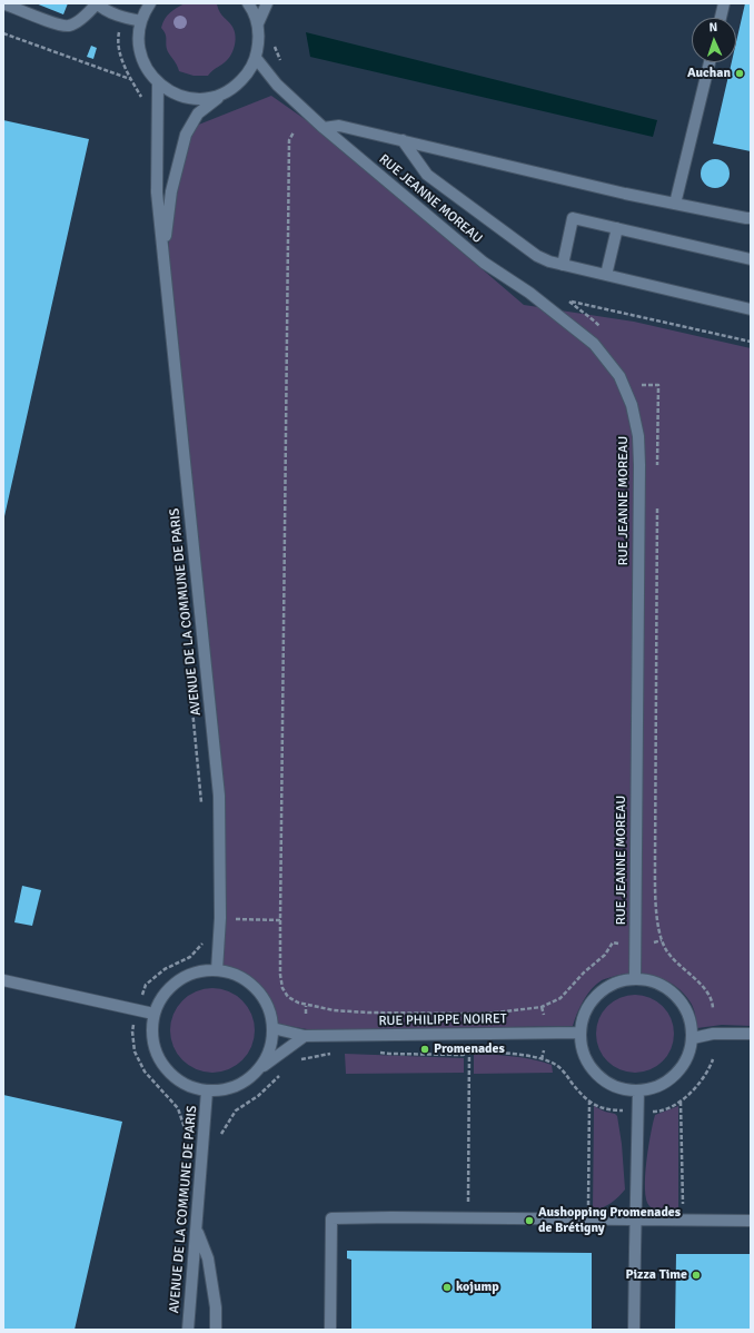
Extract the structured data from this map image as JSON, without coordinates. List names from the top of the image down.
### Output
{
  "streets": {
    "street": ["RUE JEANNE MOREAU", "AVENUE DE LA COMMUNE DE PARIS", "RUE PHILIPPE NOIRET"]
  },
  "crossings": [
    ["RUE JEANNE MOREAU", "AVENUE DE LA COMMUNE DE PARIS"],
    ["RUE JEANNE MOREAU", "RUE PHILIPPE NOIRET"],
    ["AVENUE DE LA COMMUNE DE PARIS", "RUE PHILIPPE NOIRET"]
  ],
  "places": [
    "Auchan",
    "Promenades",
    "Aushopping Promenades de Brétigny",
    "Pizza Time",
    "kojump"
  ],
  "north": "top"
}
